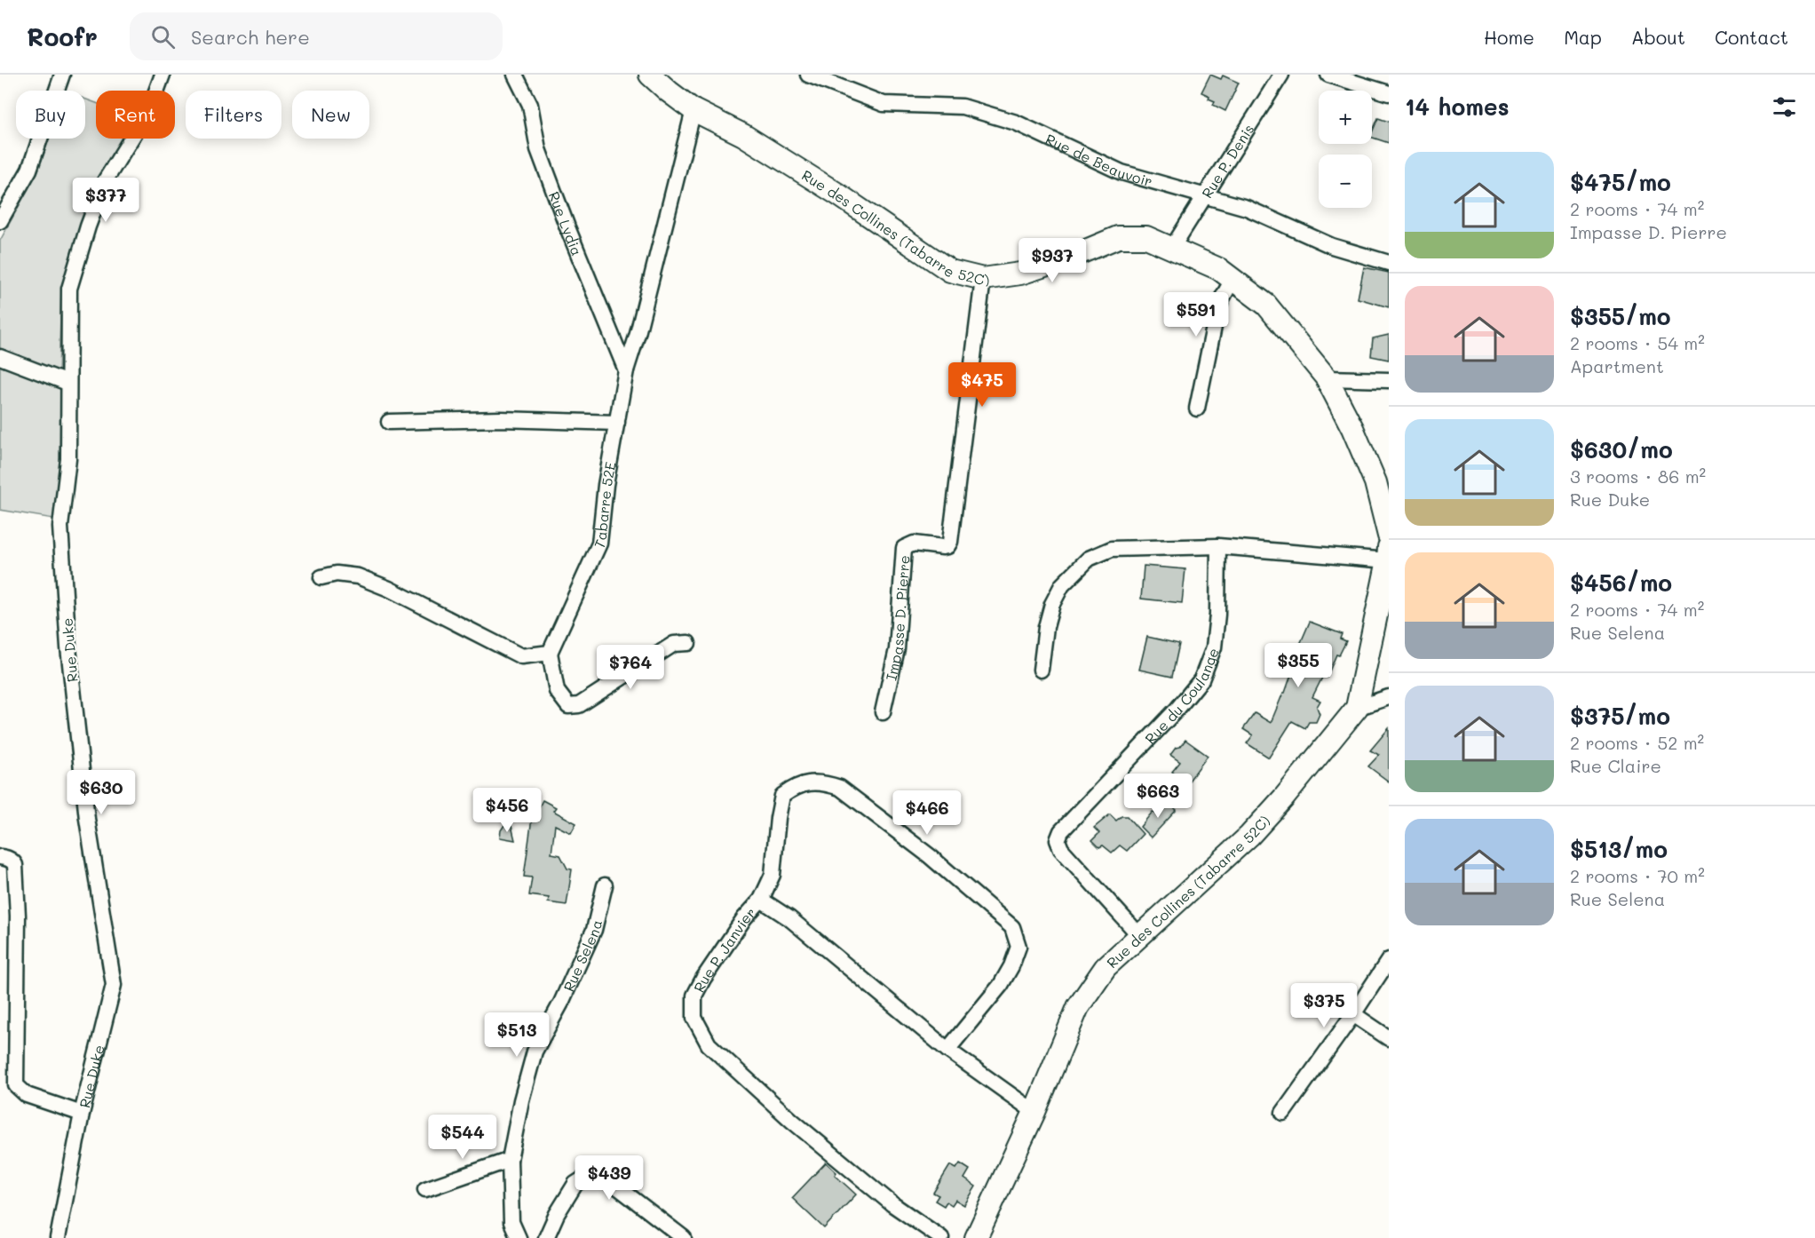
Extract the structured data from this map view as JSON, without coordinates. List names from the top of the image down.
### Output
{
  "streets": {
    "street": [
      "Rue de Beauvoir",
      "Rue P. Denis",
      "Rue des Collines (Tabarre 52C)",
      "Rue Lydia",
      "Tabarre 52E",
      "Impasse D. Pierre",
      "Rue Duke",
      "Rue du Coulange",
      "Rue P. Janvier",
      "Rue Selena"
    ]
  },
  "crossings": [
    ["Rue de Beauvoir", "Rue P. Denis"],
    ["Rue P. Denis", "Rue des Collines (Tabarre 52C)"],
    ["Rue des Collines (Tabarre 52C)", "Tabarre 52E"],
    ["Rue des Collines (Tabarre 52C)", "Impasse D. Pierre"],
    ["Rue des Collines (Tabarre 52C)", "Rue du Coulange"],
    ["Rue des Collines (Tabarre 52C)", "Rue P. Janvier"],
    ["Rue Lydia", "Tabarre 52E"]
  ],
  "page": {
    "header": "Roofr",
    "search": "Search here",
    "nav": [
      "Home",
      "Map",
      "About",
      "Contact"
    ],
    "heading": "14 homes",
    "map_buttons": ["+", "−"],
    "chip": [
      "Buy",
      "Rent",
      "Filters",
      "New"
    ],
    "list": [
      {
        "name": "$475/mo",
        "note": "2 rooms · 74 m² · Impasse D. Pierre"
      },
      {
        "name": "$355/mo",
        "note": "2 rooms · 54 m² · Apartment"
      },
      {
        "name": "$630/mo",
        "note": "3 rooms · 86 m² · Rue Duke"
      },
      {
        "name": "$456/mo",
        "note": "2 rooms · 74 m² · Rue Selena"
      },
      {
        "name": "$375/mo",
        "note": "2 rooms · 52 m² · Rue Claire"
      },
      {
        "name": "$513/mo",
        "note": "2 rooms · 70 m² · Rue Selena"
      }
    ],
    "price": [
      "$377",
      "$937",
      "$591",
      "$475",
      "$355",
      "$764",
      "$630",
      "$663",
      "$456",
      "$466",
      "$375",
      "$513",
      "$544",
      "$439"
    ]
  }
}
